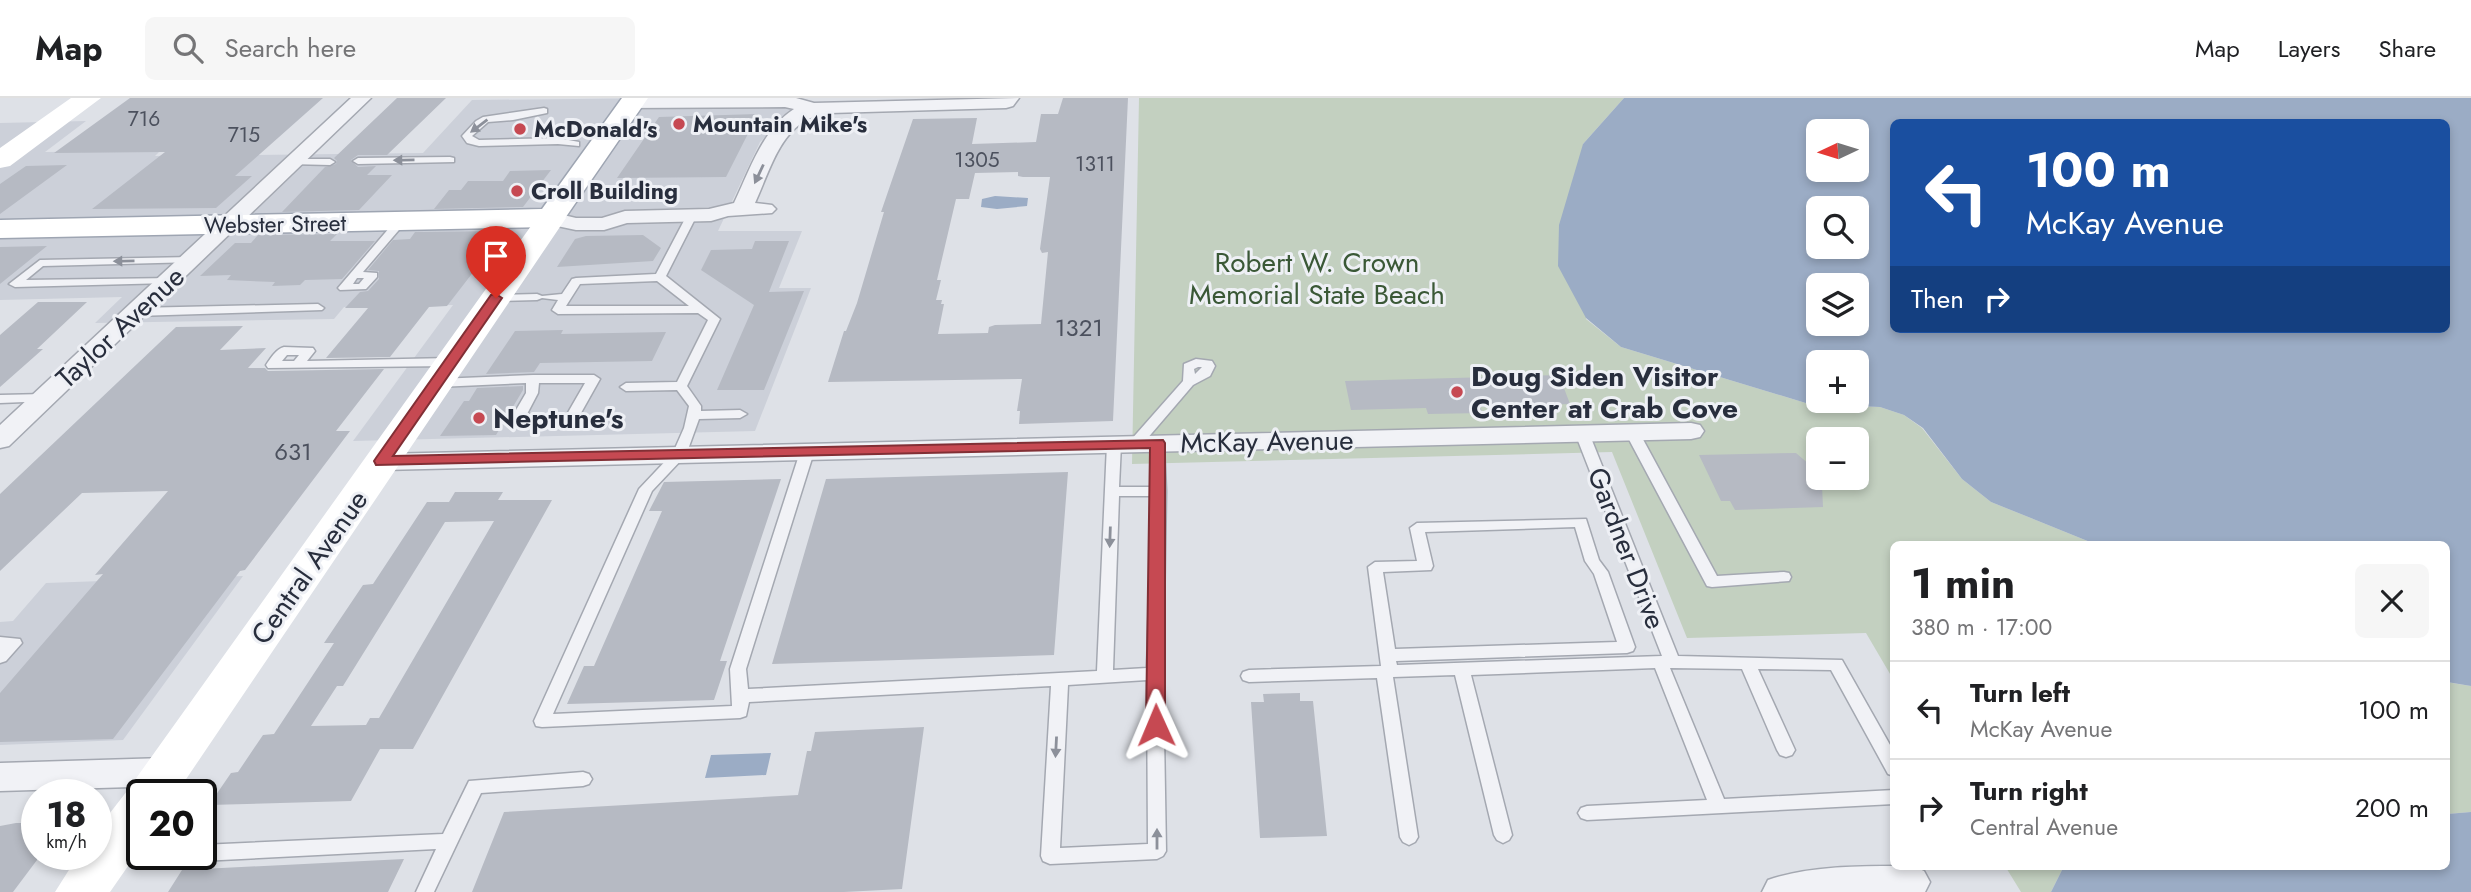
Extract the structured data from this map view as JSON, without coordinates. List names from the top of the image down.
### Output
{
  "streets": {
    "street": [
      "Webster Street",
      "Taylor Avenue",
      "McKay Avenue",
      "Central Avenue"
    ],
    "lane": ["Gardner Drive"]
  },
  "crossings": [
    ["Webster Street", "Taylor Avenue"],
    ["Webster Street", "Central Avenue"],
    ["McKay Avenue", "Gardner Drive"],
    ["McKay Avenue", "Central Avenue"]
  ],
  "parks": ["Robert W. Crown Memorial State Beach"],
  "places": [
    "Mountain Mike's",
    "McDonald's",
    "Croll Building",
    "Doug Siden Visitor Center at Crab Cove",
    "Neptune's"
  ],
  "house_numbers": [
    "716",
    "715",
    "1305",
    "1311",
    "1321",
    "631"
  ],
  "north": "left",
  "page": {
    "header": "Map",
    "search": "Search here",
    "nav": ["Map", "Layers", "Share"],
    "map_buttons": ["+", "−"],
    "turn": ["100 m", "McKay Avenue"],
    "then": "Then",
    "heading": ["1 min", "380 m · 17:00"],
    "list": [
      {
        "name": "Turn left",
        "note": "McKay Avenue",
        "value": "100 m"
      },
      {
        "name": "Turn right",
        "note": "Central Avenue",
        "value": "200 m"
      }
    ],
    "speed": "18 km/h",
    "limit": "20"
  }
}
